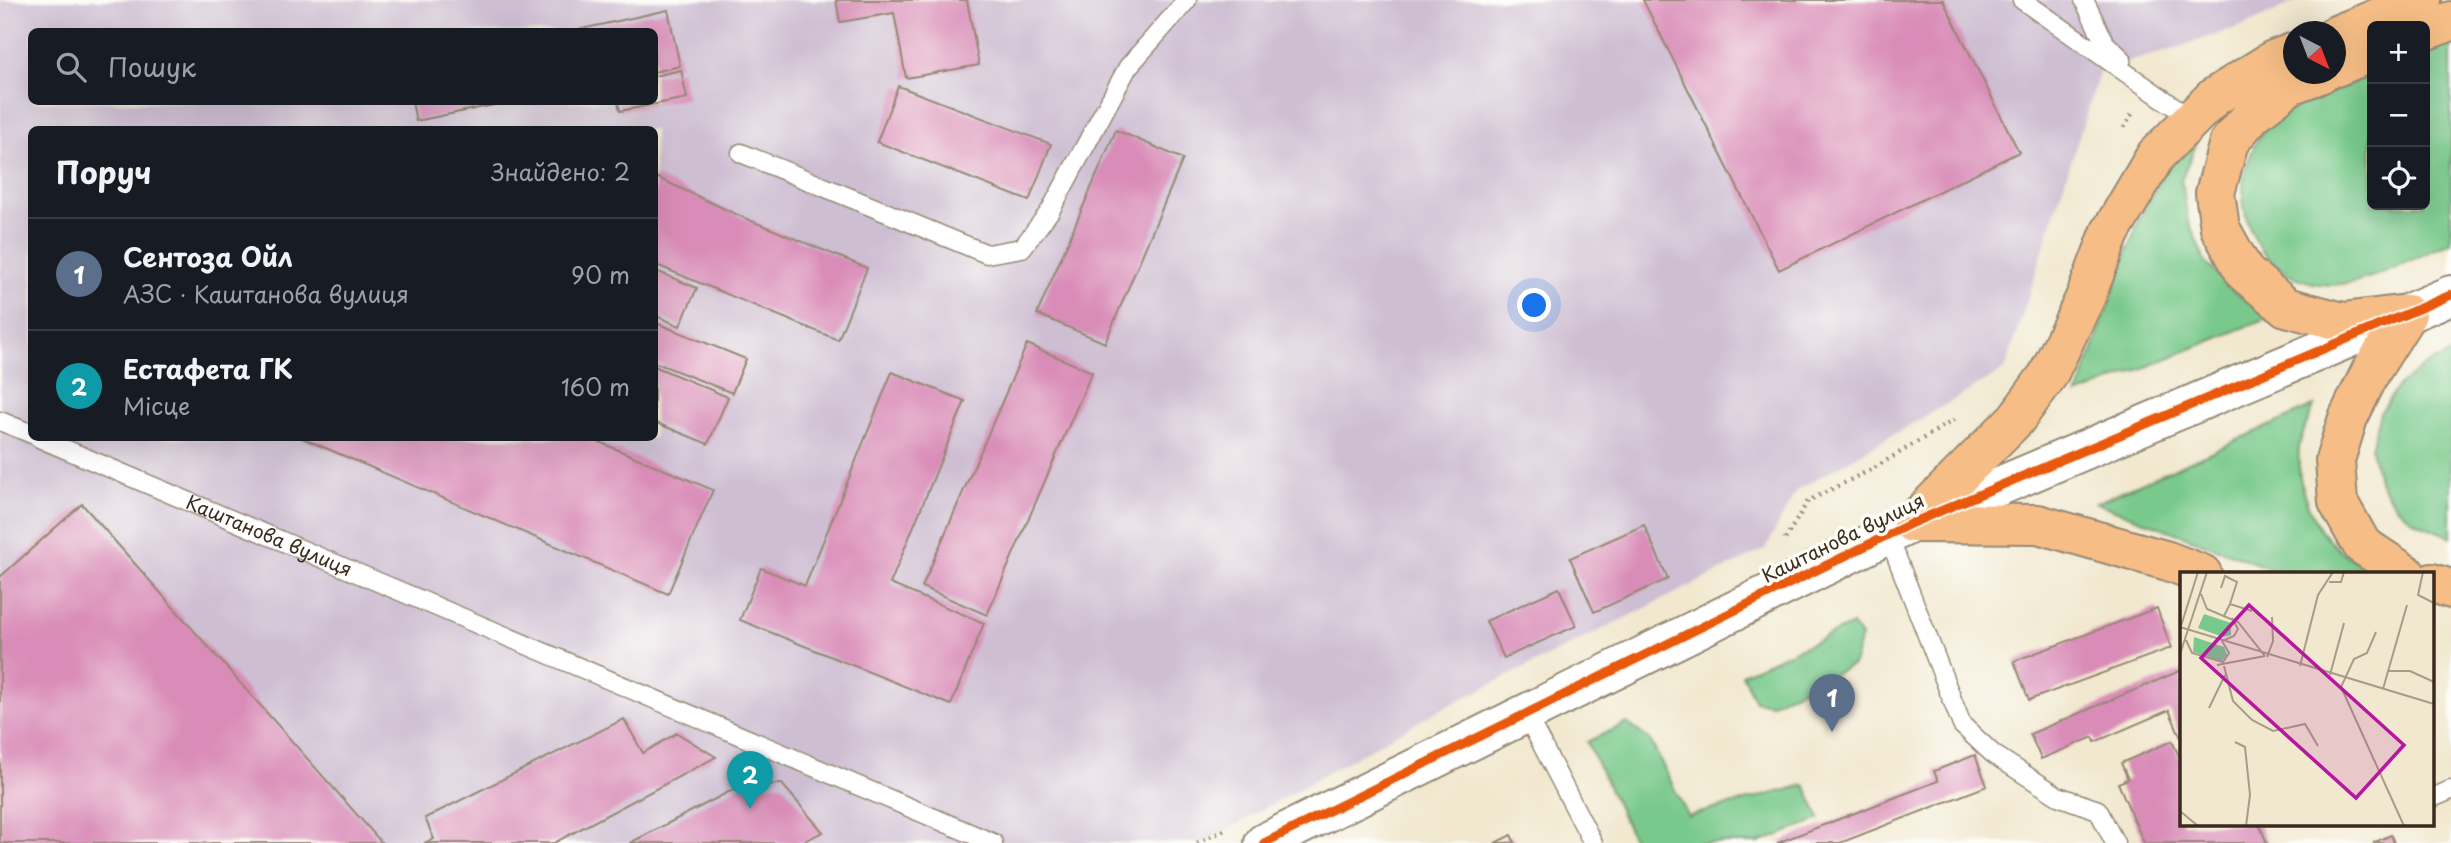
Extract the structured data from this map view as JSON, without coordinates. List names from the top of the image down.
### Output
{
  "streets": {
    "street": ["Каштанова вулиця"]
  },
  "north": "bottom right",
  "page": {
    "map_buttons": ["+", "−"],
    "search": "Пошук",
    "heading": ["Поруч", "Знайдено: 2"],
    "list": [
      {
        "mark": "1",
        "name": "Сентоза Ойл",
        "note": "АЗС · Каштанова вулиця",
        "value": "90 m"
      },
      {
        "mark": "2",
        "name": "Естафета ГК",
        "note": "Місце",
        "value": "160 m"
      }
    ],
    "pins": ["1", "2"]
  }
}
